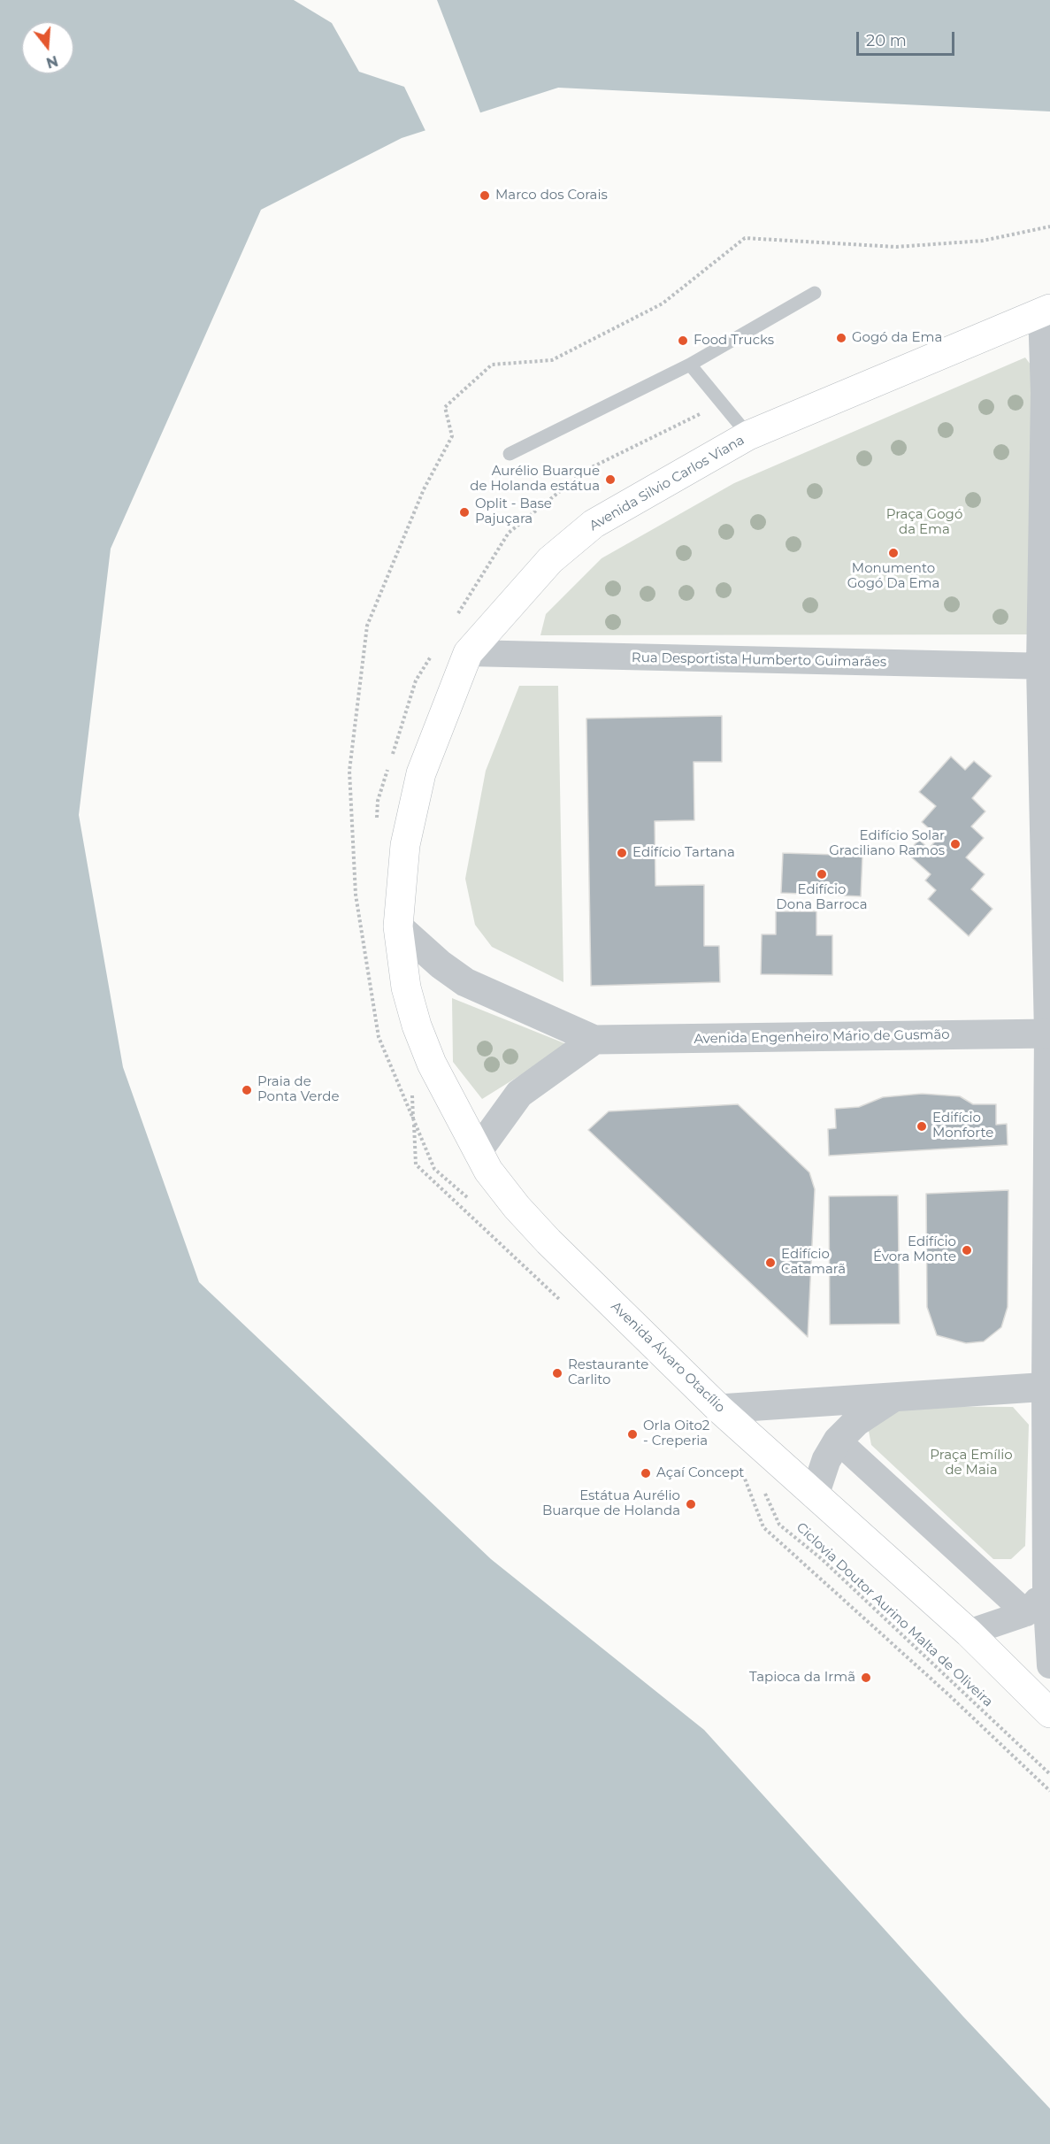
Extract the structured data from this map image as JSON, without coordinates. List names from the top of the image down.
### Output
{
  "streets": {
    "main road": ["Avenida Silvio Carlos Viana", "Avenida Álvaro Otacílio"],
    "street": ["Rua Desportista Humberto Guimarães", "Avenida Engenheiro Mário de Gusmão"],
    "path": ["Ciclovia Doutor Aurino Malta de Oliveira"]
  },
  "crossings": [
    ["Avenida Silvio Carlos Viana", "Rua Desportista Humberto Guimarães"],
    ["Avenida Silvio Carlos Viana", "Avenida Engenheiro Mário de Gusmão"],
    ["Avenida Silvio Carlos Viana", "Avenida Álvaro Otacílio"],
    ["Avenida Engenheiro Mário de Gusmão", "Avenida Álvaro Otacílio"]
  ],
  "parks": ["Praça Gogó da Ema", "Praça Emílio de Maia"],
  "places": [
    "Marco dos Corais",
    "Gogó da Ema",
    "Food Trucks",
    "Aurélio Buarque de Holanda estátua",
    "Oplit - Base Pajuçara",
    "Monumento Gogó Da Ema",
    "Edifício Solar Graciliano Ramos",
    "Edifício Tartana",
    "Edifício Dona Barroca",
    "Praia de Ponta Verde",
    "Edifício Monforte",
    "Edifício Évora Monte",
    "Edifício Catamarã",
    "Restaurante Carlito",
    "Orla Oito2 - Creperia",
    "Açaí Concept",
    "Estátua Aurélio Buarque de Holanda",
    "Tapioca da Irmã"
  ],
  "scale_bar": "20 m",
  "north": "bottom"
}
